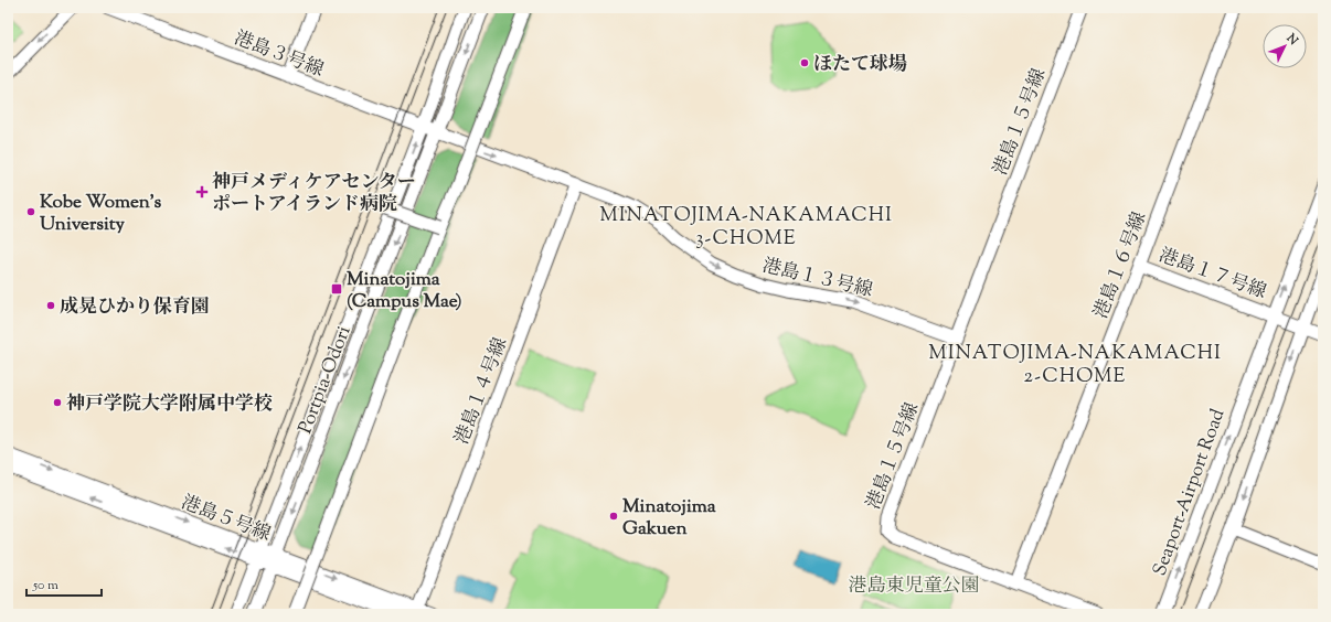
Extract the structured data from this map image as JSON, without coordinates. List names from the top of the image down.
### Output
{
  "streets": {
    "street": [
      "港島３号線",
      "港島１５号線",
      "港島１６号線",
      "港島１７号線",
      "港島１３号線",
      "Portpia-Odori",
      "港島１４号線",
      "Seaport-Airport Road",
      "港島５号線"
    ]
  },
  "crossings": [
    ["港島３号線", "港島１３号線"],
    ["港島３号線", "Portpia-Odori"],
    ["港島１５号線", "港島１６号線"],
    ["港島１５号線", "港島１３号線"],
    ["港島１６号線", "港島１７号線"],
    ["港島１７号線", "Seaport-Airport Road"],
    ["港島１３号線", "Portpia-Odori"],
    ["港島１３号線", "港島１４号線"],
    ["Portpia-Odori", "港島５号線"],
    ["港島１４号線", "港島５号線"]
  ],
  "one_way": ["港島１３号線"],
  "districts": ["MINATOJIMA-NAKAMACHI 3-CHOME", "MINATOJIMA-NAKAMACHI 2-CHOME"],
  "parks": ["港島東児童公園"],
  "places": {
    "other": [
      "ほたて球場",
      "Kobe Women's University",
      "成晃ひかり保育園",
      "神戸学院大学附属中学校",
      "Minatojima Gakuen"
    ],
    "health": ["神戸メディケアセンター ポートアイランド病院"],
    "transit": ["Minatojima (Campus Mae)"]
  },
  "scale_bar": "50 m",
  "north": "top right"
}
